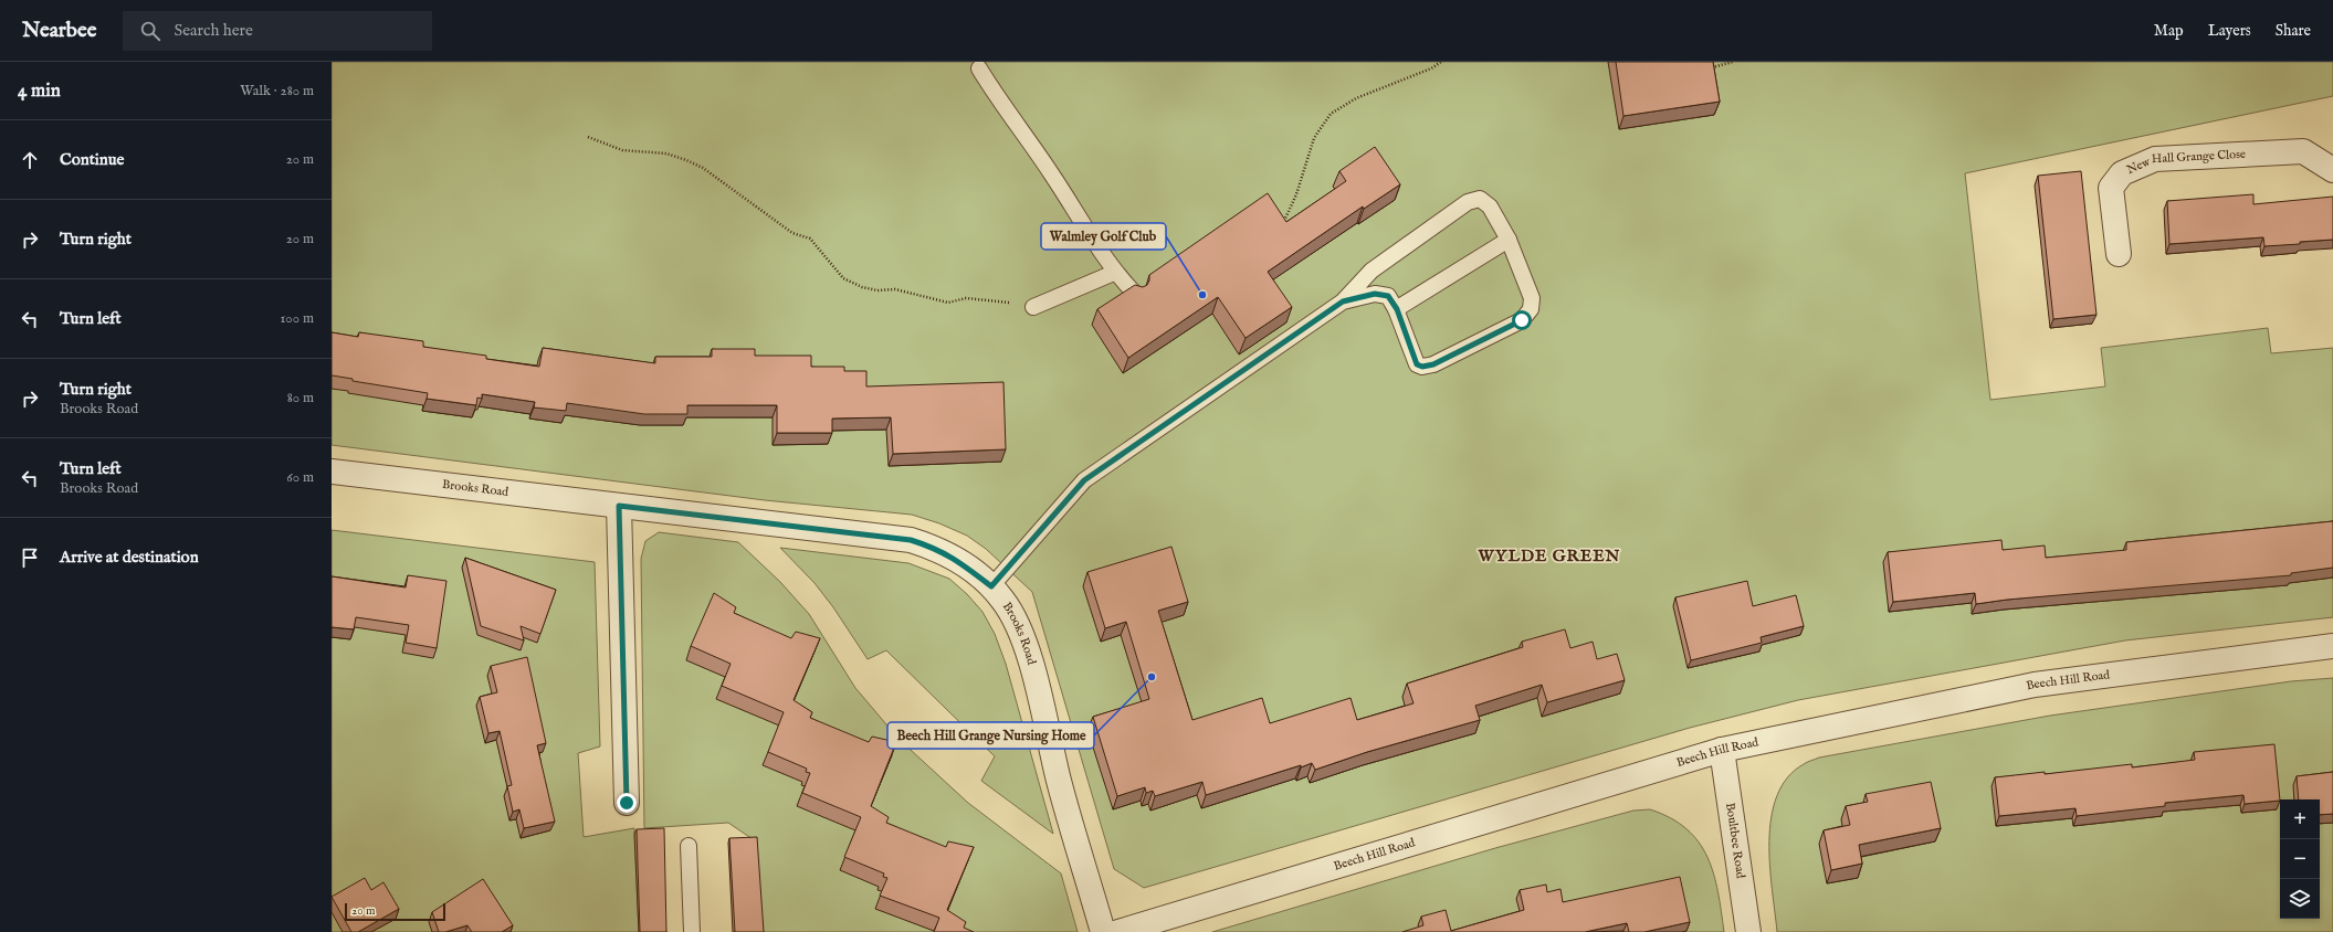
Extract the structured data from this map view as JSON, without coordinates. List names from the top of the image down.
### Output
{
  "streets": {
    "street": [
      "New Hall Grange Close",
      "Brooks Road",
      "Beech Hill Road",
      "Boultbee Road"
    ]
  },
  "crossings": [
    ["Beech Hill Road", "Boultbee Road"]
  ],
  "districts": ["WYLDE GREEN"],
  "places": ["Walmley Golf Club", "Beech Hill Grange Nursing Home"],
  "scale_bar": "20 m",
  "page": {
    "header": "Nearbee",
    "search": "Search here",
    "nav": ["Map", "Layers", "Share"],
    "heading": ["4 min", "Walk · 280 m"],
    "list": [
      ["Continue", "20 m"],
      ["Turn right", "20 m"],
      ["Turn left", "100 m"],
      ["Turn right", "Brooks Road", "80 m"],
      ["Turn left", "Brooks Road", "60 m"],
      "Arrive at destination"
    ],
    "map_buttons": ["+", "−"],
    "scale": "20 m"
  }
}
